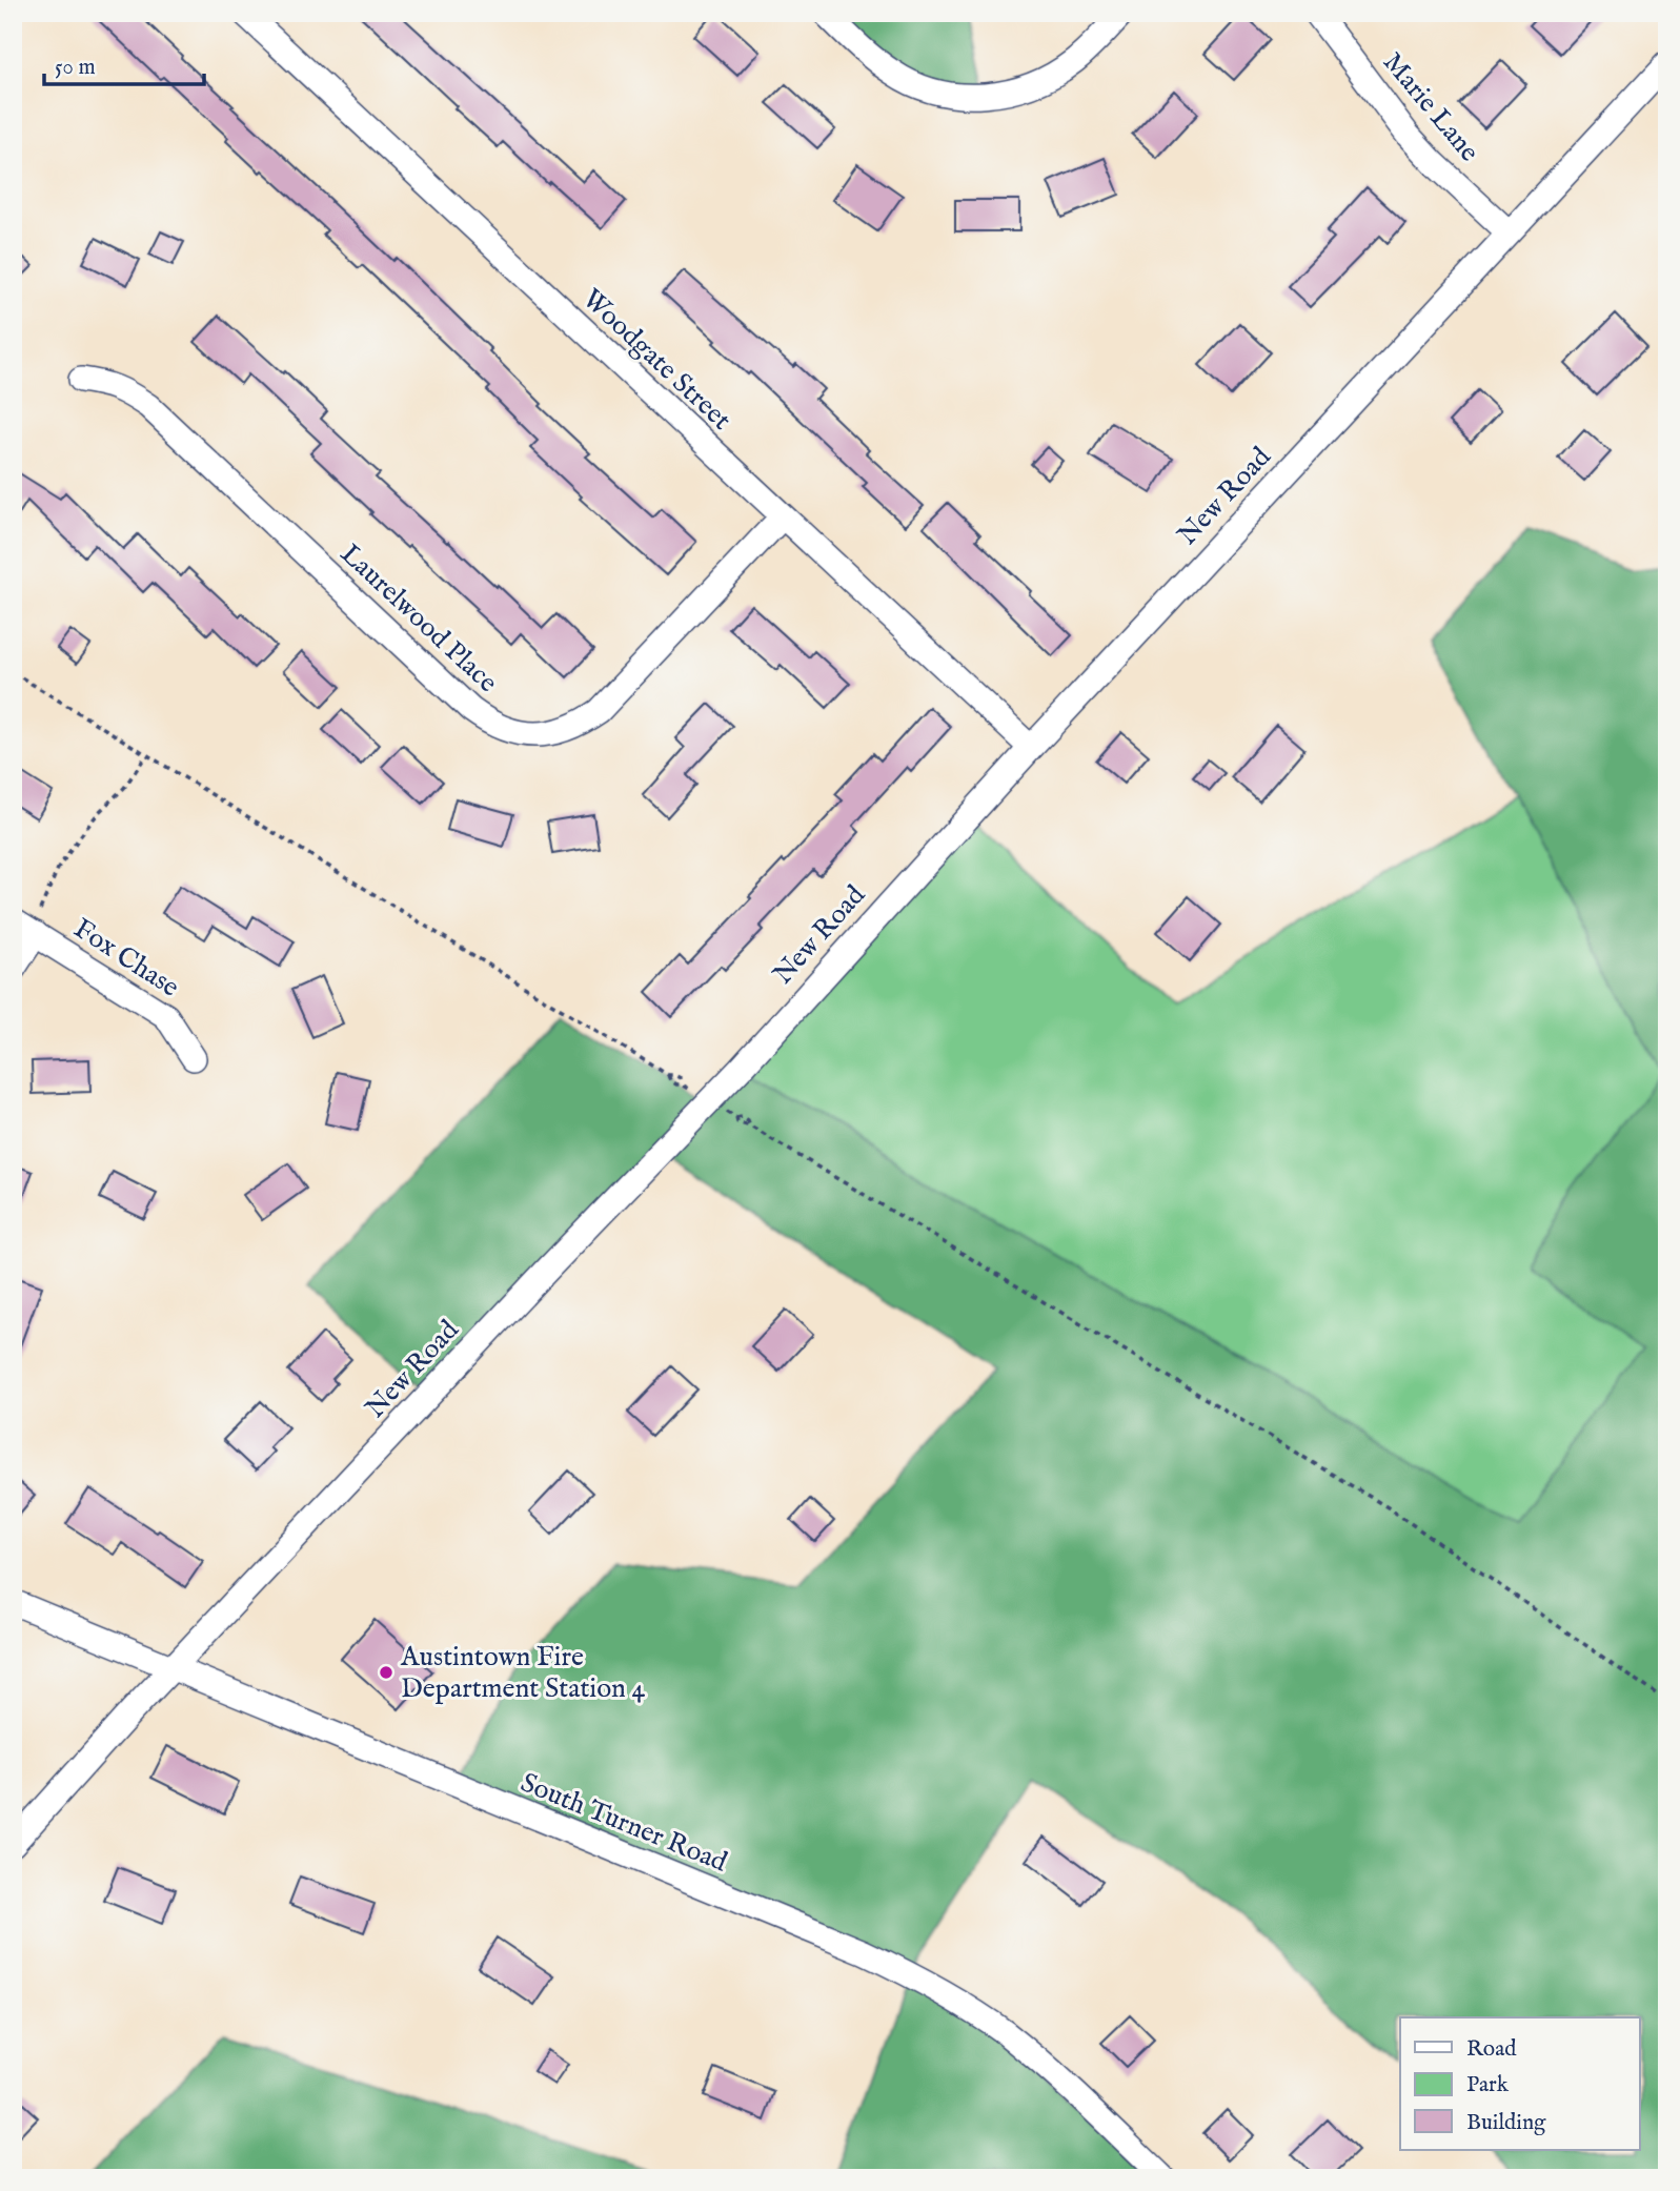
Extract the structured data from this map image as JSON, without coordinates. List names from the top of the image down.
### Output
{
  "streets": {
    "street": [
      "Marie Lane",
      "Woodgate Street",
      "New Road",
      "Laurelwood Place",
      "Fox Chase",
      "South Turner Road"
    ]
  },
  "crossings": [
    ["Marie Lane", "New Road"],
    ["Woodgate Street", "New Road"],
    ["Woodgate Street", "Laurelwood Place"],
    ["New Road", "South Turner Road"]
  ],
  "places": ["Austintown Fire Department Station 4"],
  "legend": ["Road", "Park", "Building"],
  "scale_bar": "50 m"
}
